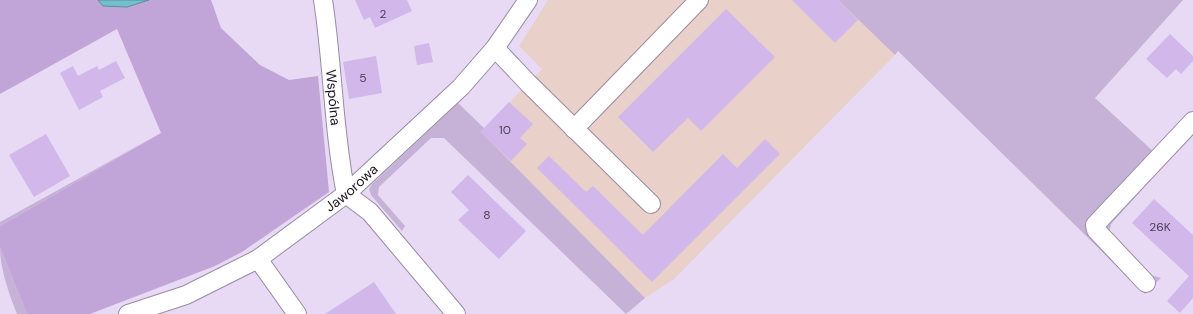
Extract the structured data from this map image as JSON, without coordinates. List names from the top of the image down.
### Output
{
  "streets": {
    "street": ["Wspólna", "Jaworowa"]
  },
  "crossings": [
    ["Wspólna", "Jaworowa"]
  ],
  "house_numbers": [
    "2",
    "5",
    "10",
    "8",
    "26K"
  ]
}
